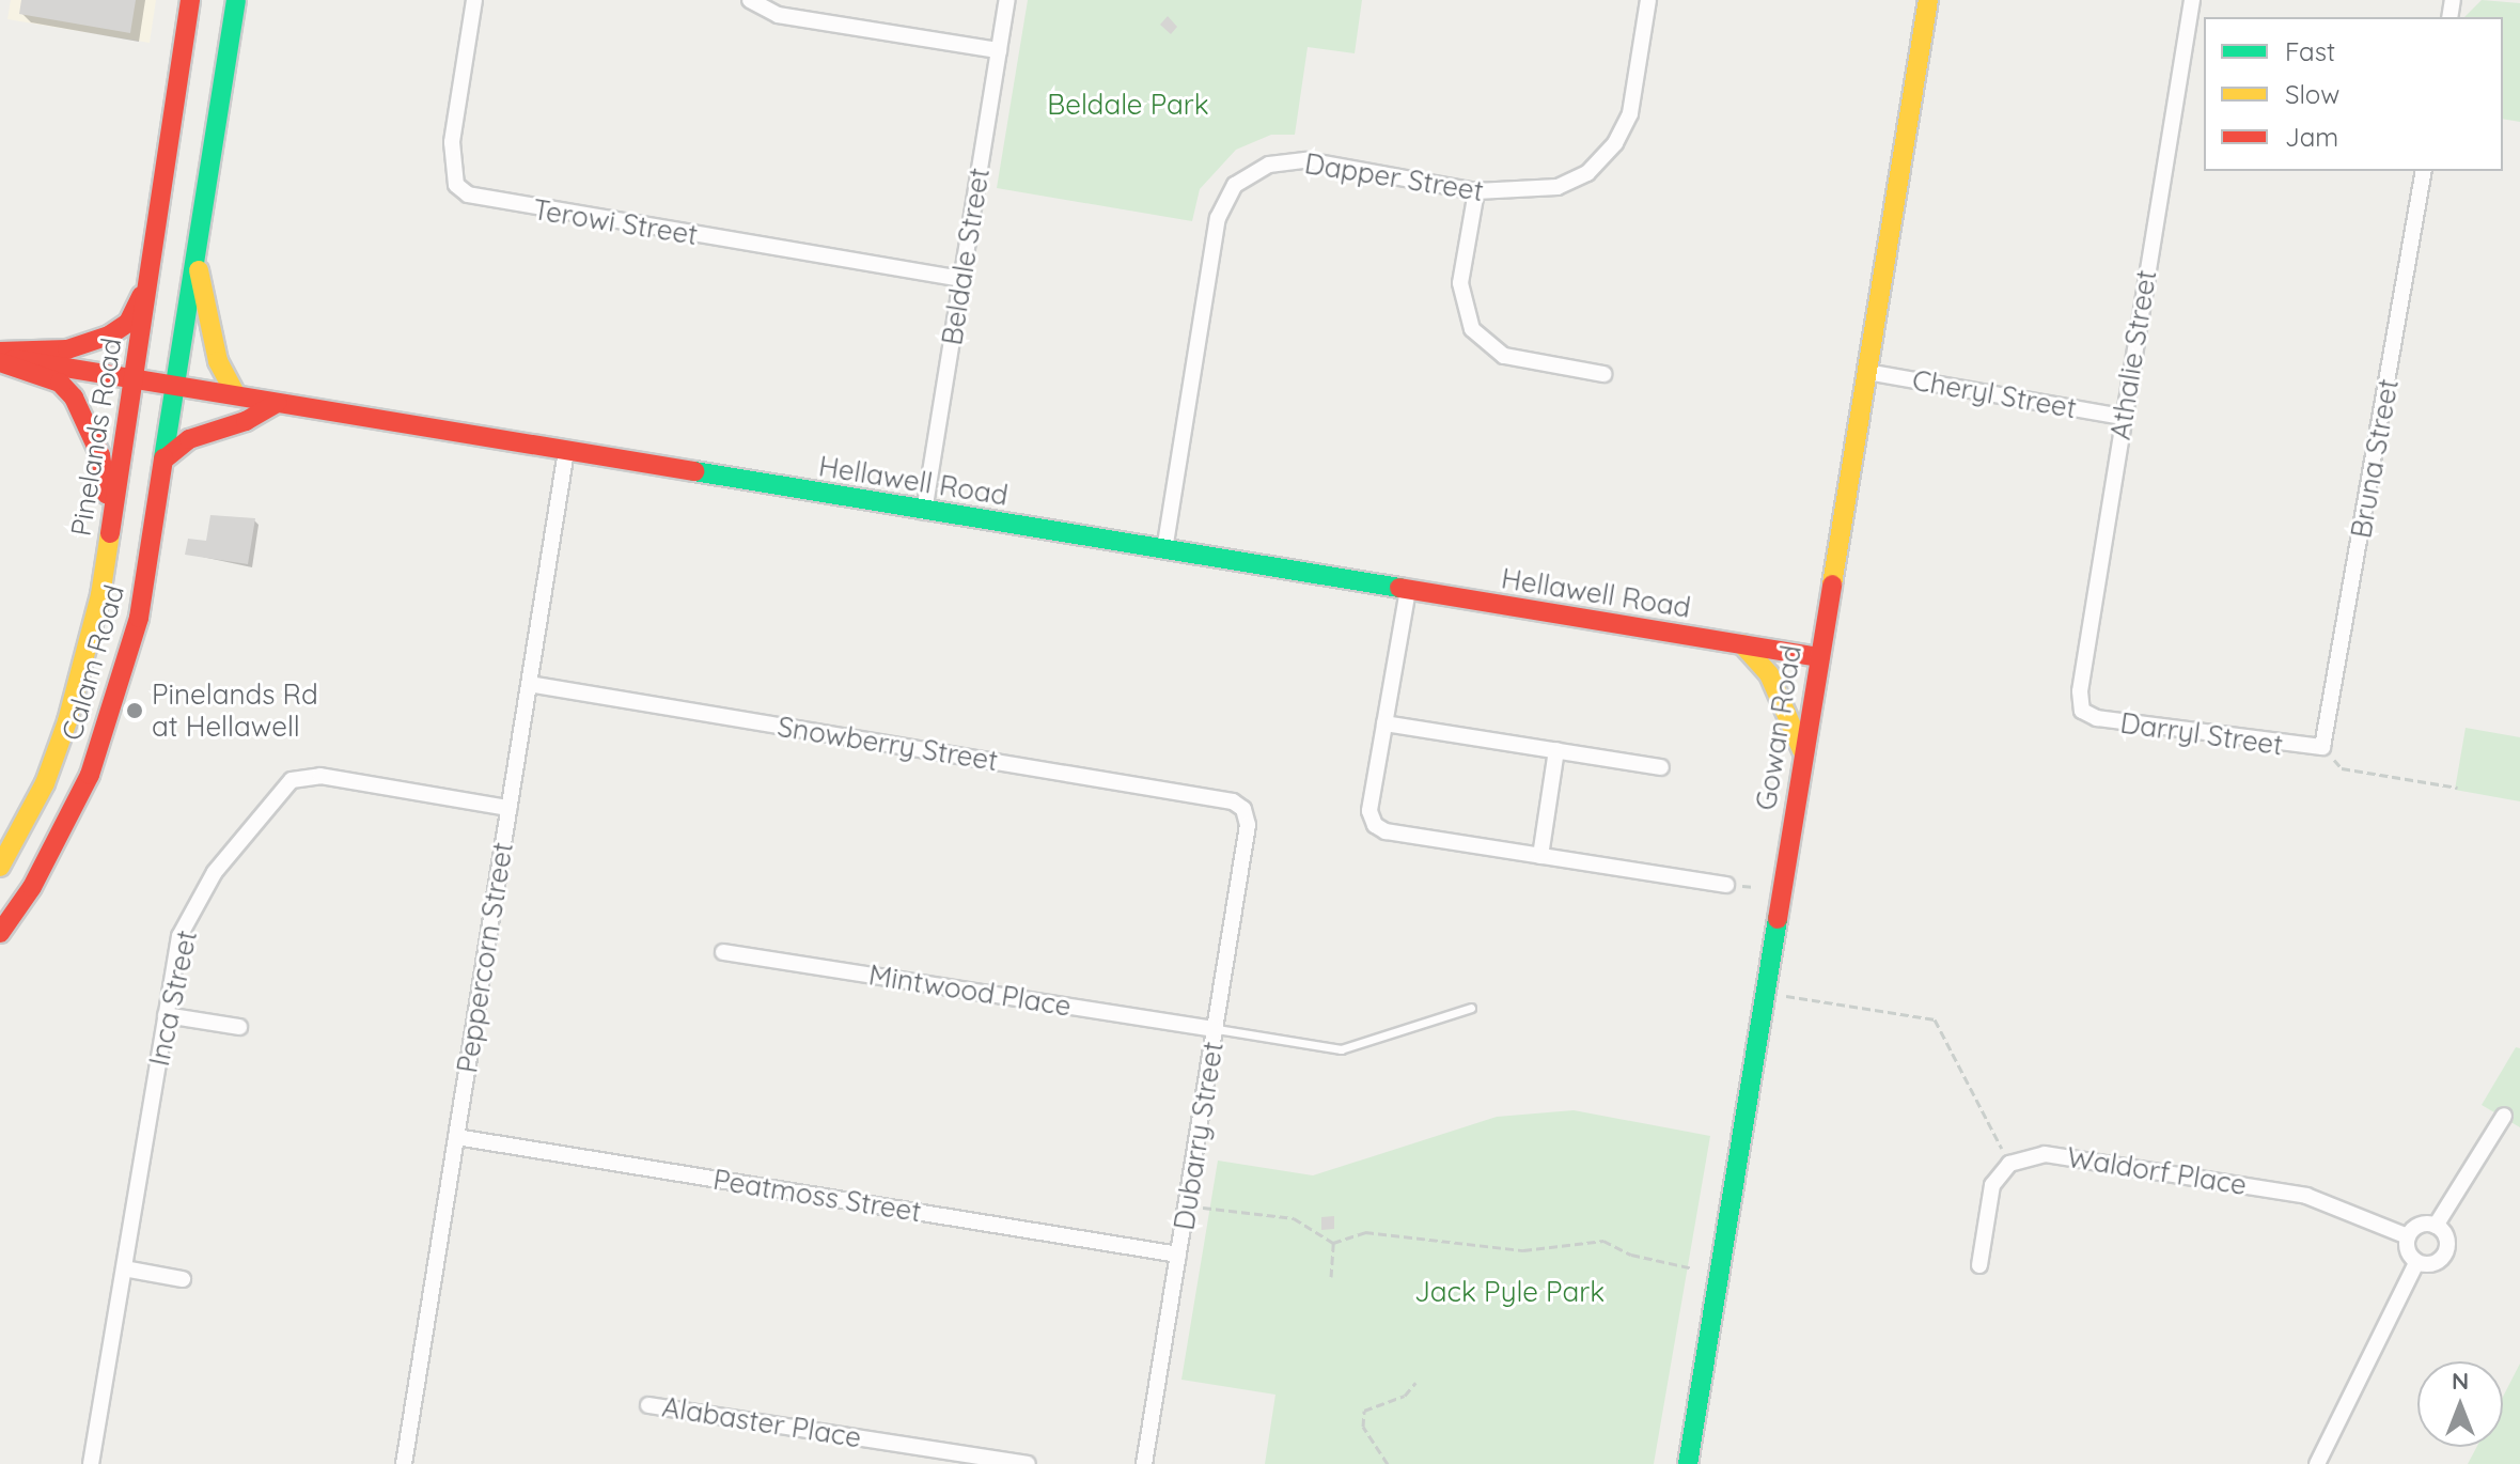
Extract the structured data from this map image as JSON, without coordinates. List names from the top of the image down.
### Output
{
  "streets": {
    "main road": [
      "Pinelands Road",
      "Hellawell Road",
      "Calam Road",
      "Gowan Road"
    ],
    "street": [
      "Dapper Street",
      "Terowi Street",
      "Beldale Street",
      "Athalie Street",
      "Cheryl Street",
      "Bruna Street",
      "Darryl Street",
      "Snowberry Street",
      "Peppercorn Street",
      "Mintwood Place",
      "Inca Street",
      "Dubarry Street",
      "Waldorf Place",
      "Peatmoss Street",
      "Alabaster Place"
    ]
  },
  "crossings": [
    ["Dapper Street", "Hellawell Road"],
    ["Terowi Street", "Beldale Street"],
    ["Beldale Street", "Hellawell Road"],
    ["Athalie Street", "Cheryl Street"],
    ["Athalie Street", "Darryl Street"],
    ["Cheryl Street", "Gowan Road"],
    ["Pinelands Road", "Hellawell Road"],
    ["Bruna Street", "Darryl Street"],
    ["Hellawell Road", "Calam Road"],
    ["Hellawell Road", "Gowan Road"],
    ["Hellawell Road", "Peppercorn Street"],
    ["Snowberry Street", "Peppercorn Street"],
    ["Snowberry Street", "Dubarry Street"],
    ["Peppercorn Street", "Inca Street"],
    ["Peppercorn Street", "Peatmoss Street"],
    ["Mintwood Place", "Dubarry Street"],
    ["Dubarry Street", "Peatmoss Street"]
  ],
  "parks": ["Beldale Park", "Jack Pyle Park"],
  "places": ["Pinelands Rd at Hellawell"],
  "legend": ["Fast", "Slow", "Jam"],
  "north": "top"
}
